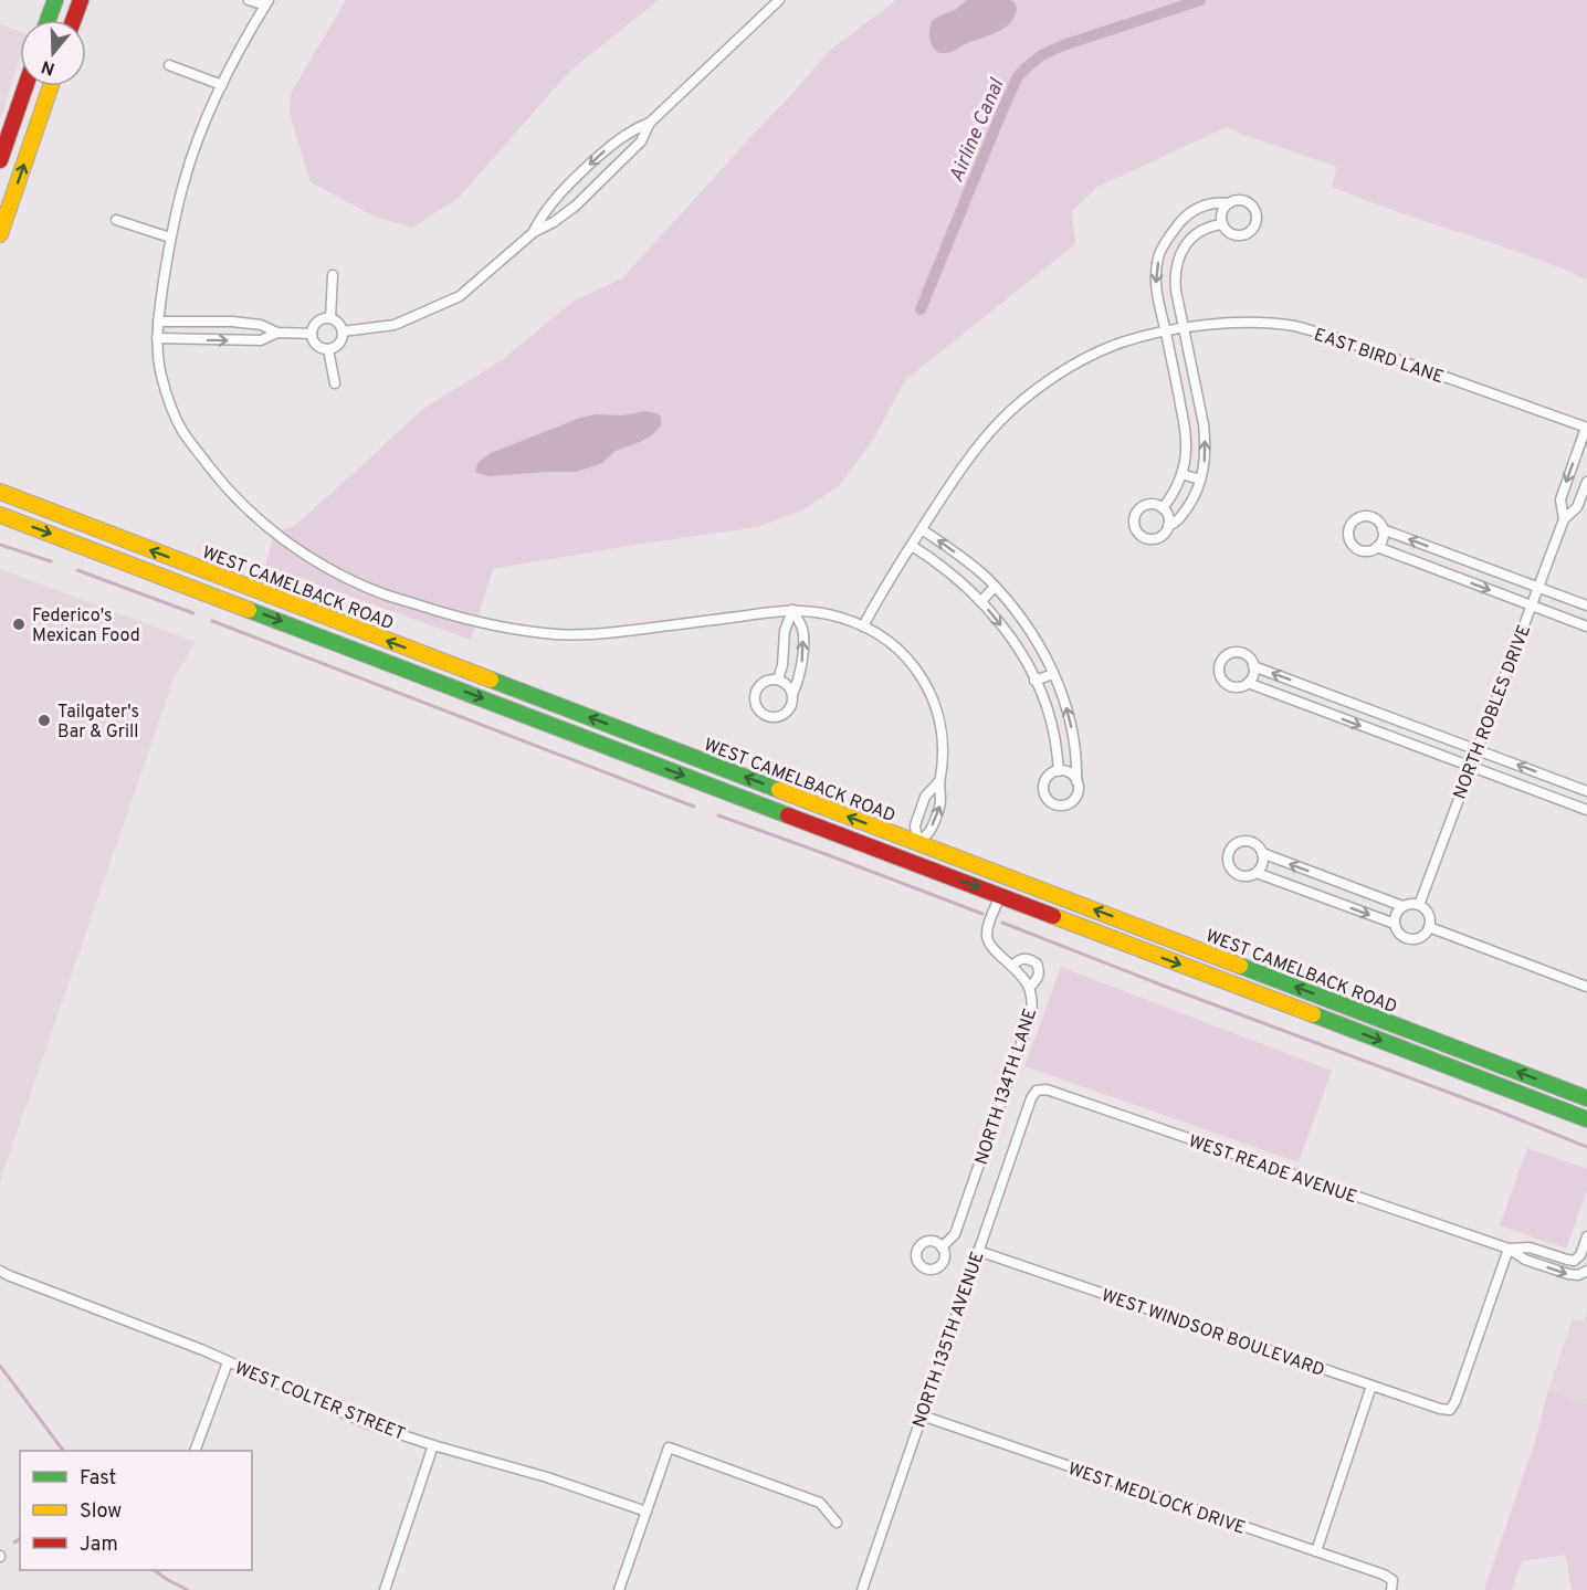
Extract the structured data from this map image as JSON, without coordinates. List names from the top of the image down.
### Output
{
  "streets": {
    "main road": ["WEST CAMELBACK ROAD"],
    "street": [
      "EAST BIRD LANE",
      "NORTH ROBLES DRIVE",
      "NORTH 134TH LANE",
      "WEST READE AVENUE",
      "WEST WINDSOR BOULEVARD",
      "NORTH 135TH AVENUE",
      "WEST COLTER STREET",
      "WEST MEDLOCK DRIVE"
    ]
  },
  "crossings": [
    ["EAST BIRD LANE", "NORTH ROBLES DRIVE"],
    ["WEST CAMELBACK ROAD", "NORTH 134TH LANE"],
    ["WEST READE AVENUE", "WEST WINDSOR BOULEVARD"],
    ["WEST READE AVENUE", "NORTH 135TH AVENUE"],
    ["WEST WINDSOR BOULEVARD", "NORTH 135TH AVENUE"],
    ["NORTH 135TH AVENUE", "WEST MEDLOCK DRIVE"]
  ],
  "water": ["Airline Canal"],
  "places": ["Federico's Mexican Food", "Tailgater's Bar & Grill"],
  "legend": ["Fast", "Slow", "Jam"],
  "north": "bottom"
}
